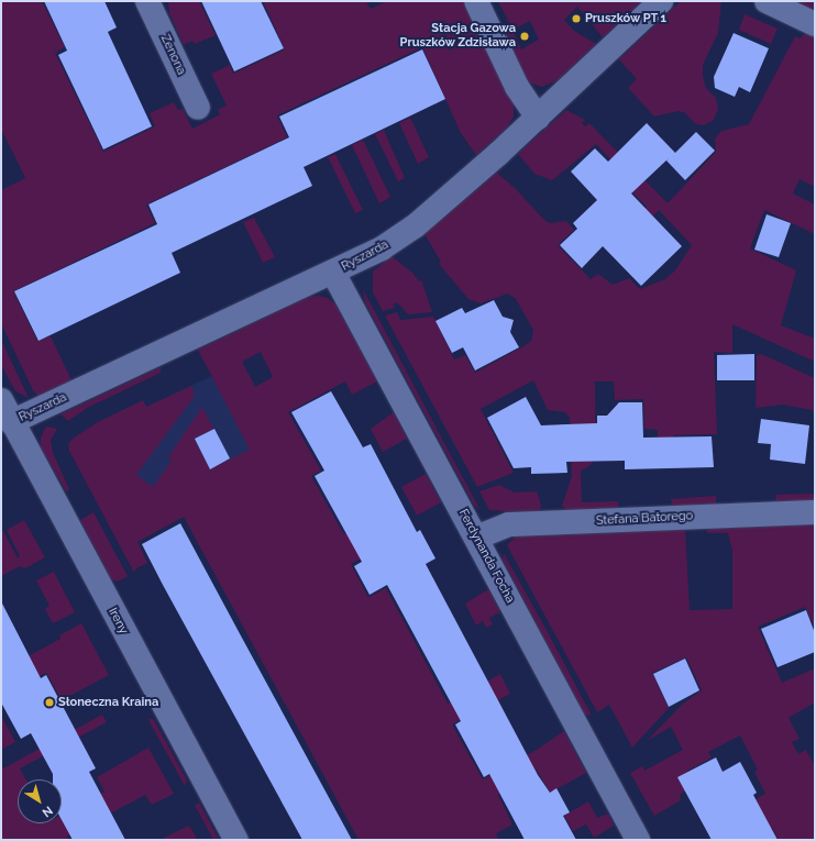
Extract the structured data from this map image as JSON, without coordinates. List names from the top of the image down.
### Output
{
  "streets": {
    "street": [
      "Zenona",
      "Ryszarda",
      "Stefana Batorego",
      "Ferdynanda Focha",
      "Ireny"
    ]
  },
  "crossings": [
    ["Ryszarda", "Ferdynanda Focha"],
    ["Ryszarda", "Ireny"],
    ["Stefana Batorego", "Ferdynanda Focha"]
  ],
  "places": ["Pruszków PT 1", "Stacja Gazowa Pruszków Zdzisława", "Słoneczna Kraina"],
  "north": "bottom right"
}
